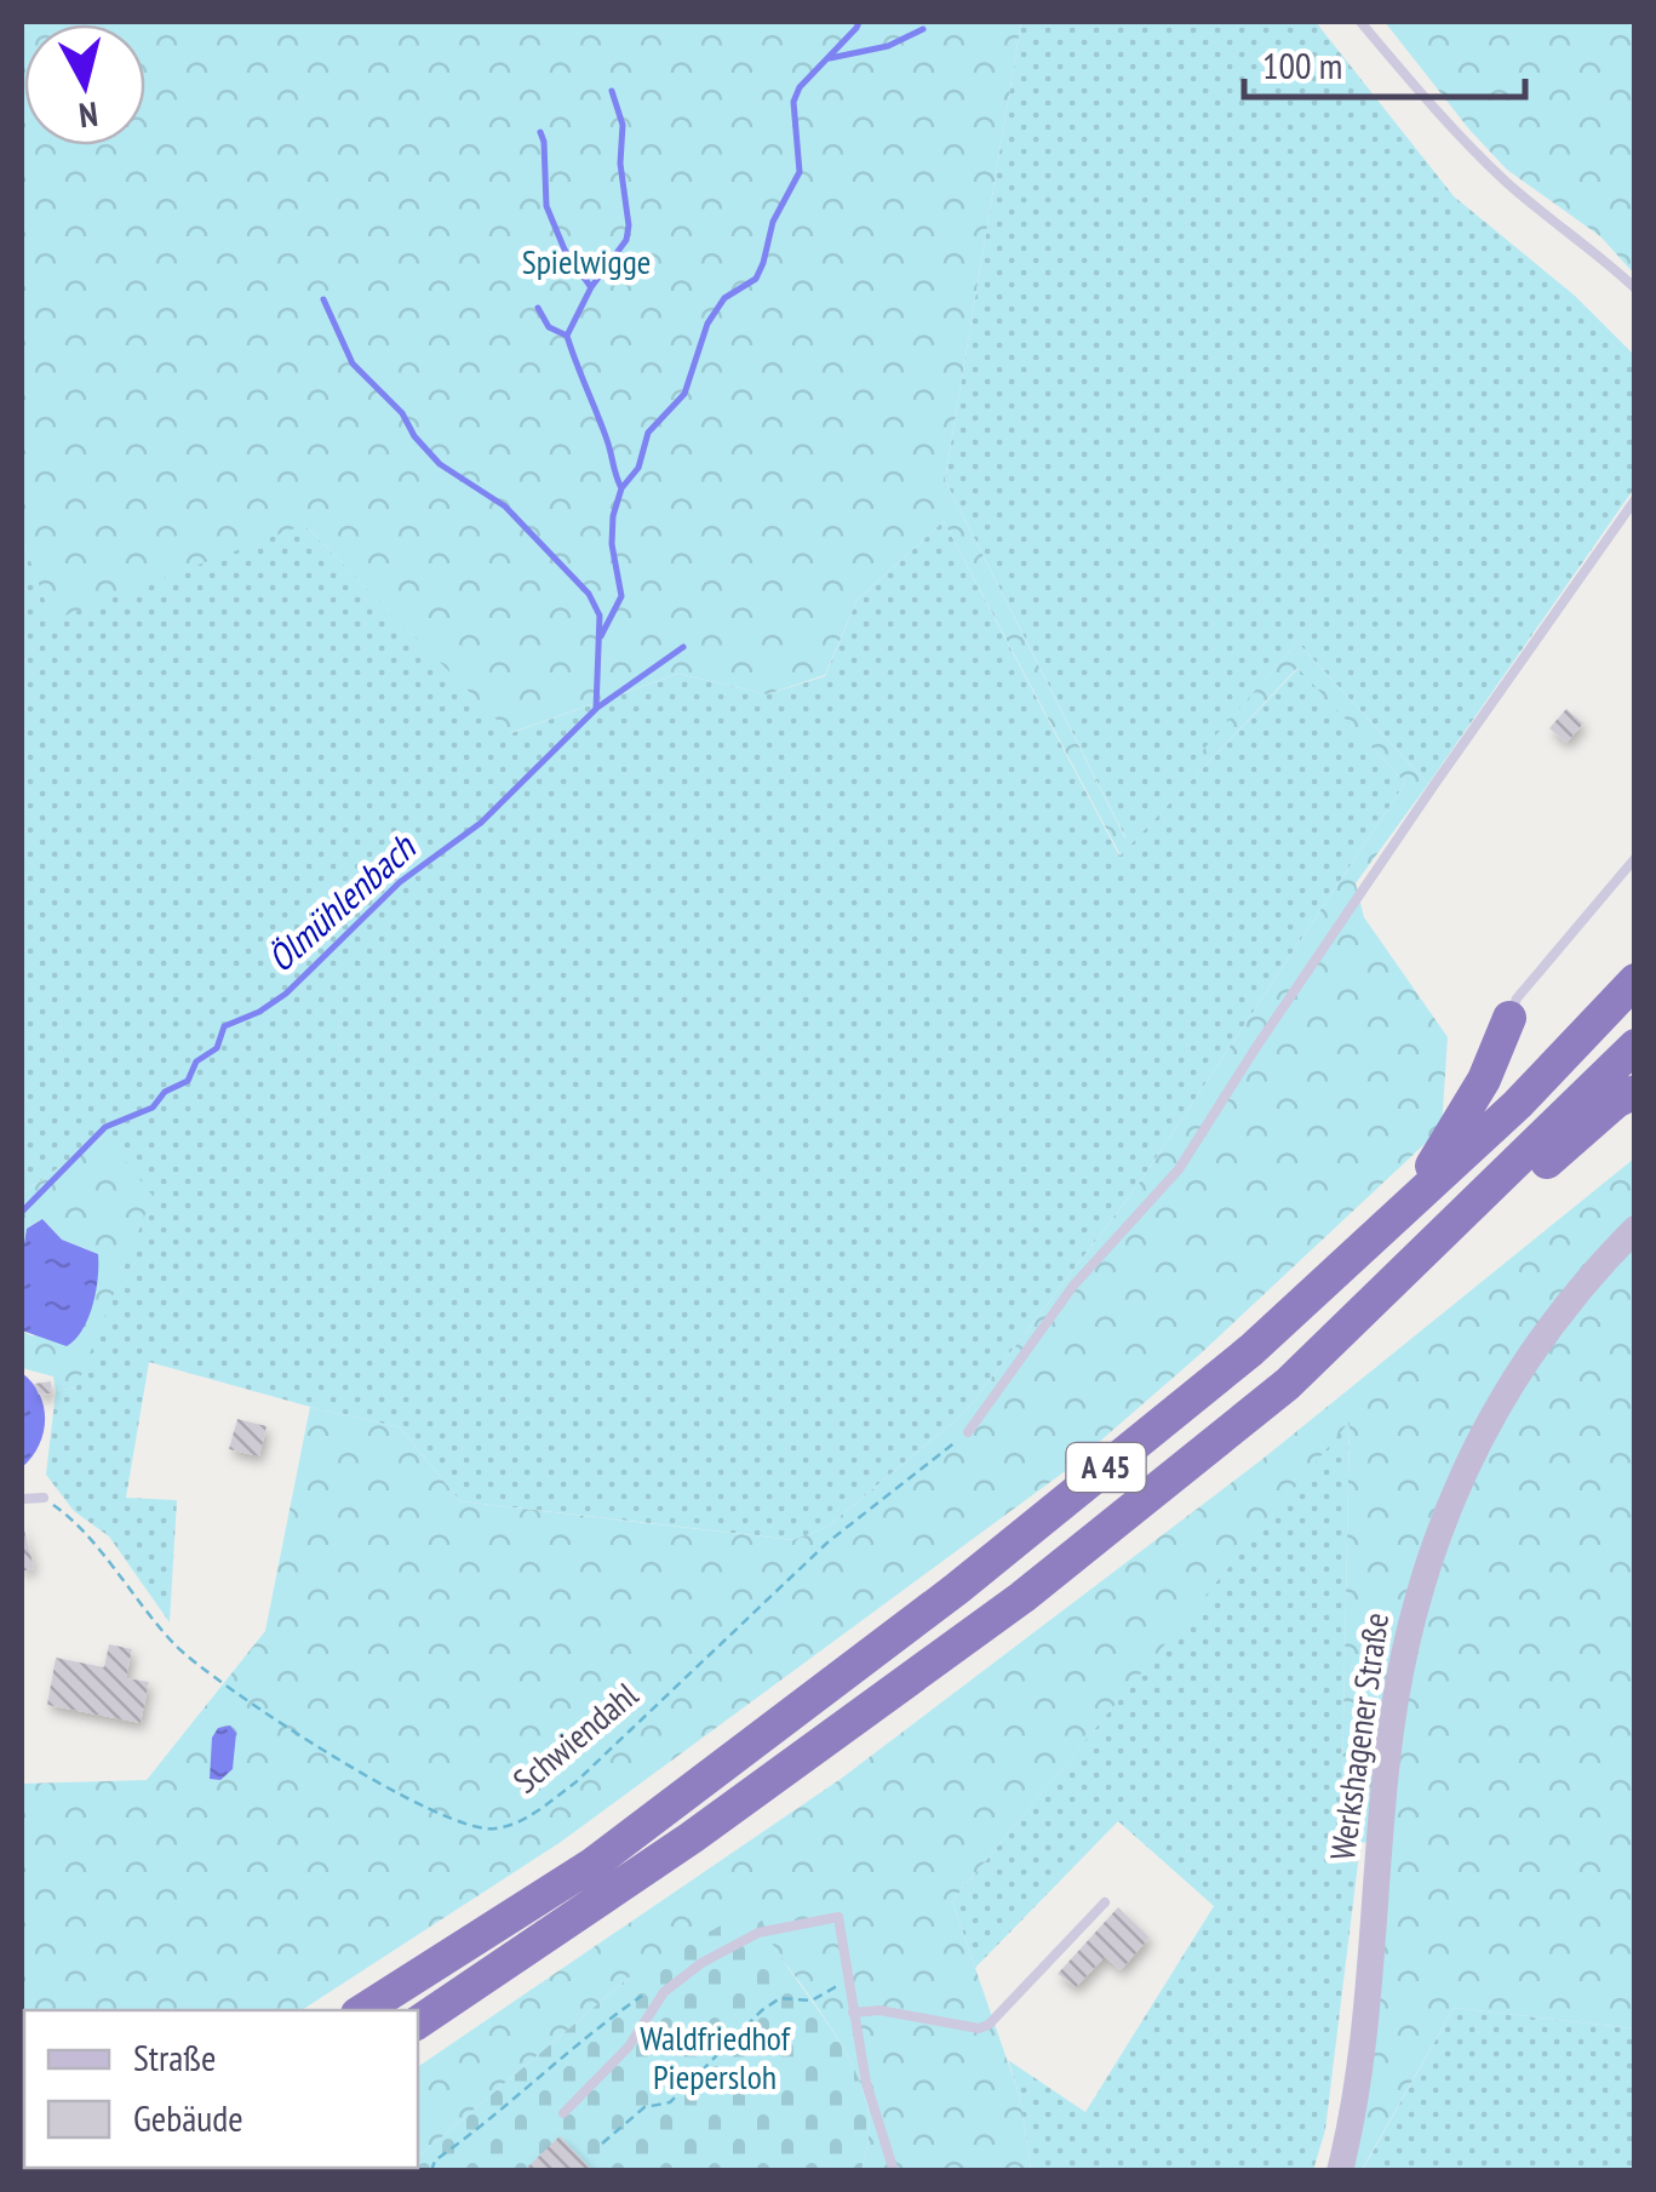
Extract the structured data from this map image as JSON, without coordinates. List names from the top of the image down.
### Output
{
  "streets": {
    "highway": ["A 45"],
    "main road": ["Werkshagener Straße"],
    "path": ["Schwiendahl"]
  },
  "water": ["Ölmühlenbach"],
  "parks": ["Spielwigge", "Waldfriedhof Piepersloh"],
  "legend": ["Straße", "Gebäude"],
  "scale_bar": "100 m",
  "north": "bottom"
}
